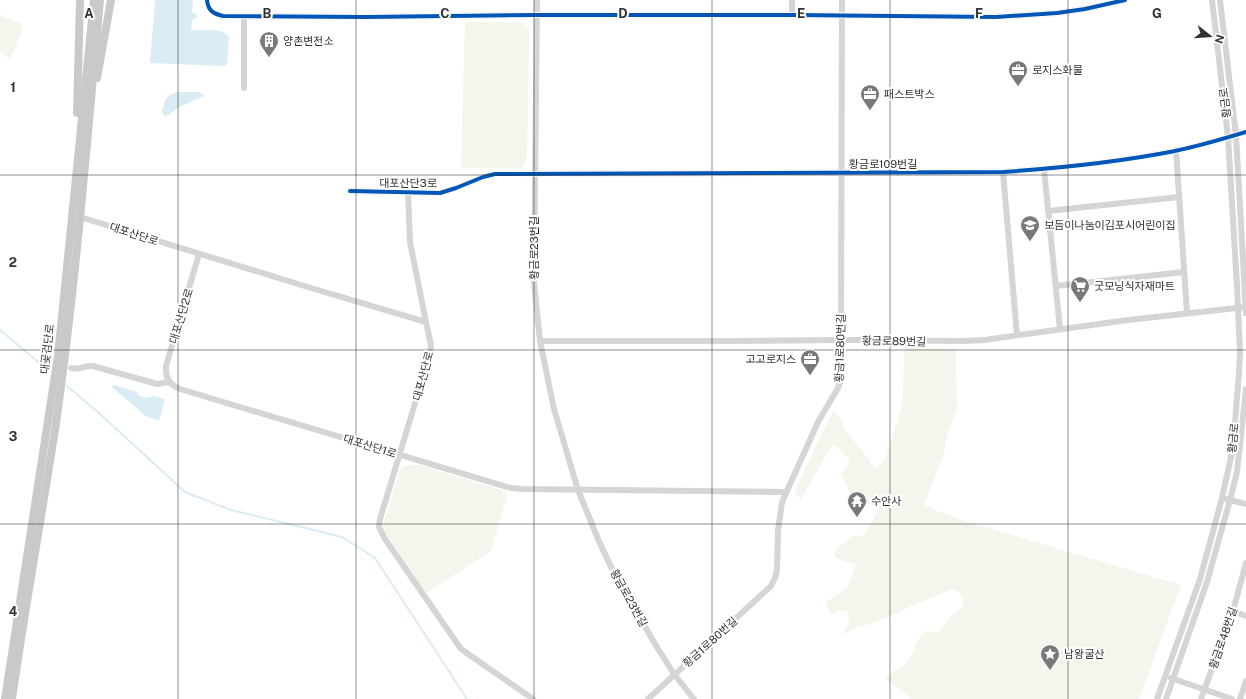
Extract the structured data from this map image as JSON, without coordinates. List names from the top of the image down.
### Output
{
  "streets": {
    "main road": ["대곶검단로"],
    "street": [
      "황금로",
      "황금로109번길",
      "대포산단3로",
      "대포산단로",
      "황금로23번길",
      "대포산단2로",
      "황금로89번길",
      "황금1로80번길",
      "대포산단1로",
      "황금로48번길"
    ]
  },
  "crossings": [
    ["황금로", "황금로109번길"],
    ["황금로", "황금로89번길"],
    ["황금로109번길", "대포산단3로"],
    ["황금로109번길", "황금로23번길"],
    ["황금로109번길", "황금1로80번길"],
    ["대포산단3로", "황금로23번길"],
    ["대포산단로", "대포산단2로"],
    ["대포산단로", "대곶검단로"],
    ["대포산단로", "대포산단1로"],
    ["황금로23번길", "황금로89번길"],
    ["황금로23번길", "황금1로80번길"],
    ["황금로23번길", "대포산단1로"],
    ["대포산단2로", "대포산단1로"],
    ["황금로89번길", "황금1로80번길"]
  ],
  "places": {
    "building": ["양촌변전소"],
    "office": ["로지스화물", "패스트박스", "고고로지스"],
    "school or university": ["보듬이나눔이김포시어린이집"],
    "supermarket": ["굿모닝식자재마트"],
    "temple": ["수안사"],
    "place": ["남왕굴산"]
  },
  "north": "right",
  "grid": {
    "columns": [
      "A",
      "B",
      "C",
      "D",
      "E",
      "F",
      "G"
    ],
    "rows": [
      "1",
      "2",
      "3",
      "4"
    ]
  }
}
